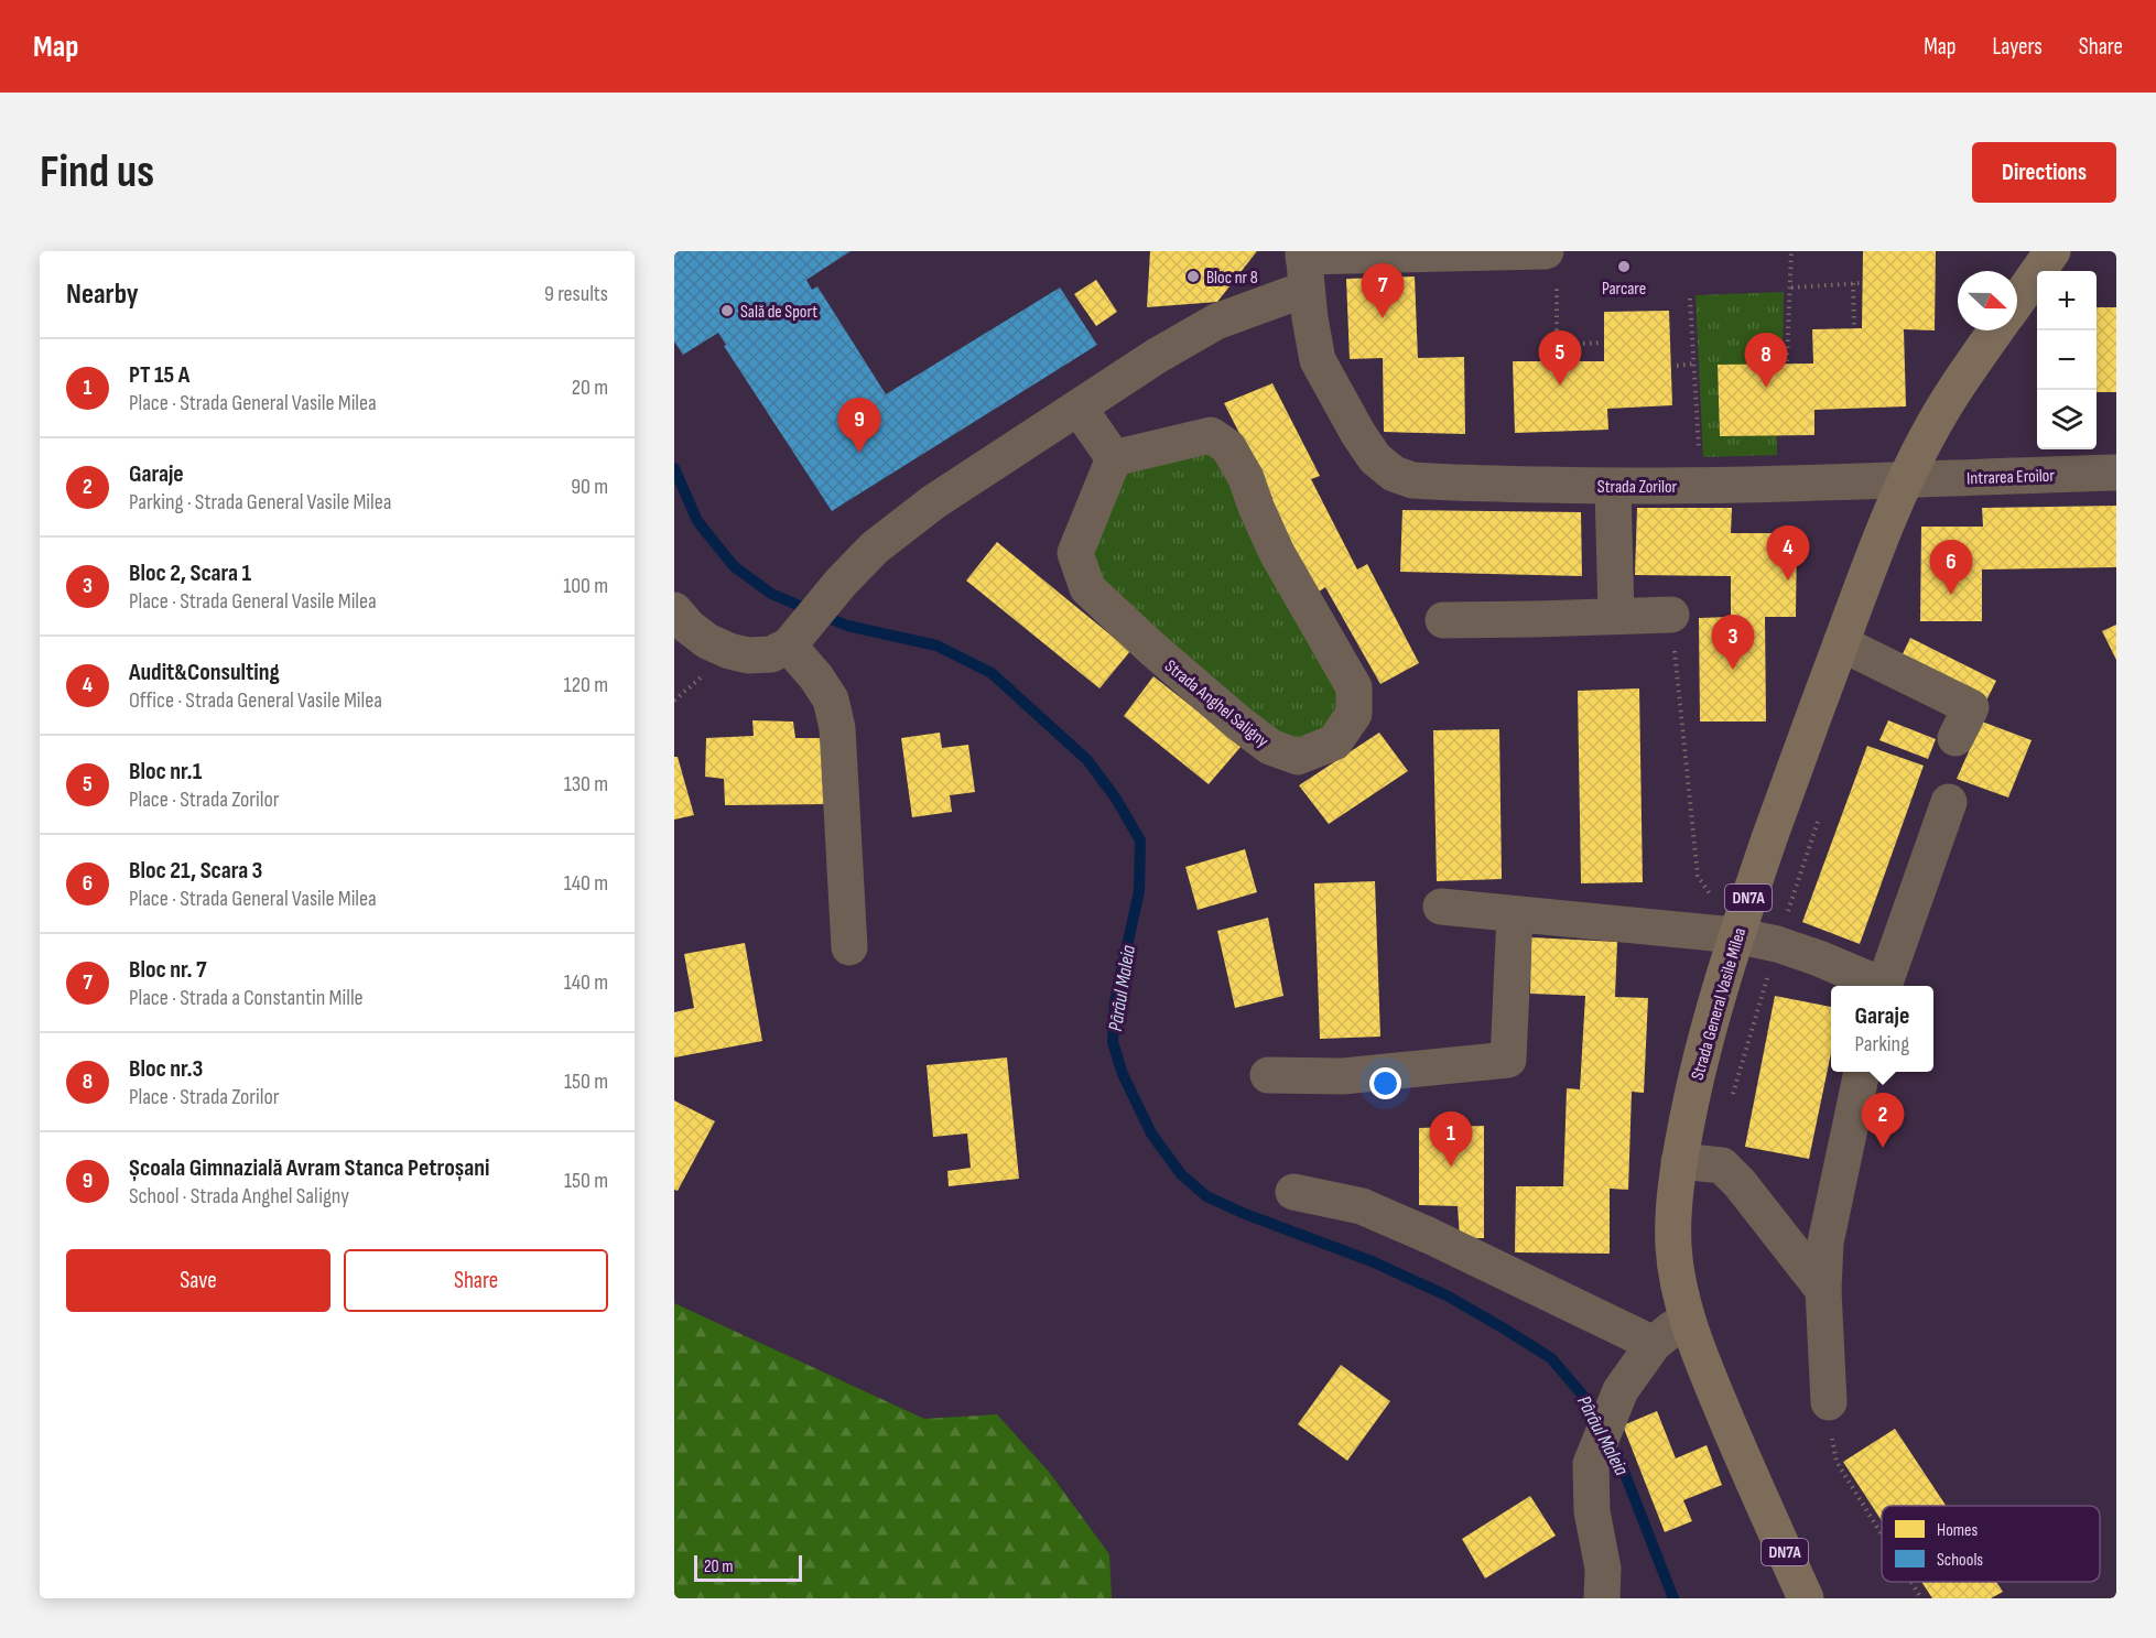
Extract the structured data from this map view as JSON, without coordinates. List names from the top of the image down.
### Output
{
  "streets": {
    "main road": ["DN7A", "Strada General Vasile Milea"],
    "street": ["Intrarea Eroilor", "Strada Zorilor", "Strada Anghel Saligny"]
  },
  "crossings": [
    ["Intrarea Eroilor", "Strada Zorilor"],
    ["Intrarea Eroilor", "Strada General Vasile Milea"],
    ["Strada Zorilor", "Strada General Vasile Milea"]
  ],
  "water": ["Pârâul Maleia"],
  "places": ["Parcare", "Bloc nr 8", "Sală de Sport"],
  "legend": ["Homes", "Schools"],
  "scale_bar": "20 m",
  "north": "right",
  "page": {
    "header": "Map",
    "nav": ["Map", "Layers", "Share"],
    "buttons": [
      "Directions",
      ["Save", "Share"]
    ],
    "title": "Find us",
    "heading": ["Nearby", "9 results"],
    "pins": [
      "7",
      "5",
      "8",
      "9",
      "4",
      "6",
      "3",
      "2",
      "1"
    ],
    "map_buttons": ["+", "−"],
    "list": [
      {
        "mark": "1",
        "name": "PT 15 A",
        "note": "Place · Strada General Vasile Milea",
        "value": "20 m"
      },
      {
        "mark": "2",
        "name": "Garaje",
        "note": "Parking · Strada General Vasile Milea",
        "value": "90 m"
      },
      {
        "mark": "3",
        "name": "Bloc 2, Scara 1",
        "note": "Place · Strada General Vasile Milea",
        "value": "100 m"
      },
      {
        "mark": "4",
        "name": "Audit&Consulting",
        "note": "Office · Strada General Vasile Milea",
        "value": "120 m"
      },
      {
        "mark": "5",
        "name": "Bloc nr.1",
        "note": "Place · Strada Zorilor",
        "value": "130 m"
      },
      {
        "mark": "6",
        "name": "Bloc 21, Scara 3",
        "note": "Place · Strada General Vasile Milea",
        "value": "140 m"
      },
      {
        "mark": "7",
        "name": "Bloc nr. 7",
        "note": "Place · Strada a Constantin Mille",
        "value": "140 m"
      },
      {
        "mark": "8",
        "name": "Bloc nr.3",
        "note": "Place · Strada Zorilor",
        "value": "150 m"
      },
      {
        "mark": "9",
        "name": "Școala Gimnazială Avram Stanca Petroșani",
        "note": "School · Strada Anghel Saligny",
        "value": "150 m"
      }
    ],
    "popup": ["Garaje", "Parking"],
    "scale": "20 m"
  }
}
